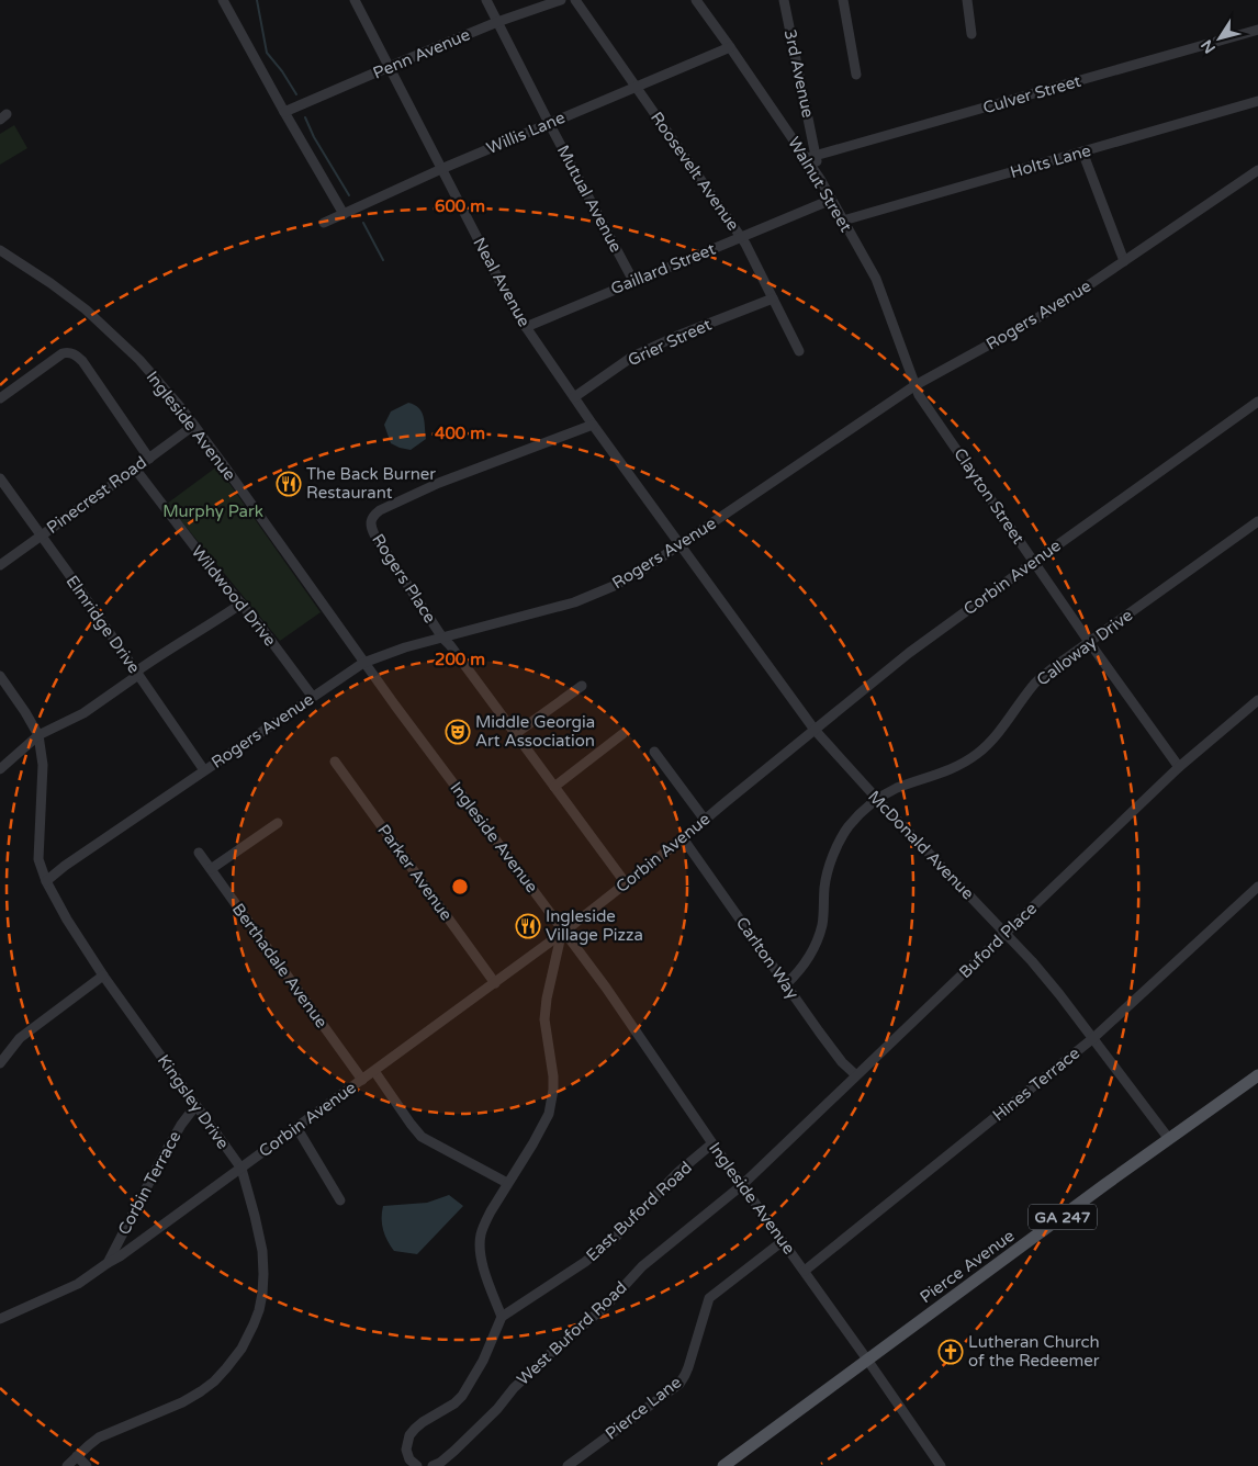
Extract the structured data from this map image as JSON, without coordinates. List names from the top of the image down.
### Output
{
  "streets": {
    "main road": ["GA 247", "Pierce Avenue"],
    "street": [
      "Penn Avenue",
      "3rd Avenue",
      "Culver Street",
      "Willis Lane",
      "Holts Lane",
      "Roosevelt Avenue",
      "Walnut Street",
      "Mutual Avenue",
      "Gaillard Street",
      "Neal Avenue",
      "Rogers Avenue",
      "Grier Street",
      "Ingleside Avenue",
      "Pinecrest Road",
      "Clayton Street",
      "Corbin Avenue",
      "Rogers Place",
      "Wildwood Drive",
      "Elmridge Drive",
      "Calloway Drive",
      "McDonald Avenue",
      "Parker Avenue",
      "Buford Place",
      "Carlton Way",
      "Berthadale Avenue",
      "Hines Terrace",
      "Kingsley Drive",
      "Corbin Terrace",
      "East Buford Road",
      "West Buford Road",
      "Pierce Lane"
    ]
  },
  "crossings": [
    ["Penn Avenue", "Mutual Avenue"],
    ["Penn Avenue", "Neal Avenue"],
    ["3rd Avenue", "Culver Street"],
    ["3rd Avenue", "Walnut Street"],
    ["Culver Street", "Walnut Street"],
    ["Willis Lane", "Roosevelt Avenue"],
    ["Willis Lane", "Walnut Street"],
    ["Willis Lane", "Mutual Avenue"],
    ["Willis Lane", "Neal Avenue"],
    ["Holts Lane", "Walnut Street"],
    ["Roosevelt Avenue", "Gaillard Street"],
    ["Roosevelt Avenue", "Grier Street"],
    ["Walnut Street", "Gaillard Street"],
    ["Walnut Street", "Rogers Avenue"],
    ["Walnut Street", "Clayton Street"],
    ["Mutual Avenue", "Gaillard Street"],
    ["Gaillard Street", "Neal Avenue"],
    ["Neal Avenue", "Rogers Avenue"],
    ["Neal Avenue", "Grier Street"],
    ["Neal Avenue", "Rogers Place"],
    ["Neal Avenue", "McDonald Avenue"],
    ["Rogers Avenue", "Ingleside Avenue"],
    ["Rogers Avenue", "Clayton Street"],
    ["Rogers Avenue", "Rogers Place"],
    ["Rogers Avenue", "Wildwood Drive"],
    ["Rogers Avenue", "Elmridge Drive"],
    ["Rogers Avenue", "McDonald Avenue"],
    ["Rogers Avenue", "Kingsley Drive"],
    ["Ingleside Avenue", "Pinecrest Road"],
    ["Ingleside Avenue", "Corbin Avenue"],
    ["Ingleside Avenue", "Buford Place"],
    ["Ingleside Avenue", "Hines Terrace"],
    ["Ingleside Avenue", "East Buford Road"],
    ["Ingleside Avenue", "Pierce Avenue"],
    ["Ingleside Avenue", "West Buford Road"],
    ["Ingleside Avenue", "Pierce Lane"],
    ["Pinecrest Road", "Wildwood Drive"],
    ["Pinecrest Road", "Elmridge Drive"],
    ["Clayton Street", "Corbin Avenue"],
    ["Clayton Street", "Calloway Drive"],
    ["Clayton Street", "Buford Place"],
    ["Corbin Avenue", "Rogers Place"],
    ["Corbin Avenue", "McDonald Avenue"],
    ["Corbin Avenue", "Parker Avenue"],
    ["Corbin Avenue", "Carlton Way"],
    ["Corbin Avenue", "Berthadale Avenue"],
    ["Corbin Avenue", "Kingsley Drive"],
    ["Corbin Avenue", "Corbin Terrace"],
    ["Calloway Drive", "McDonald Avenue"],
    ["Calloway Drive", "Carlton Way"],
    ["McDonald Avenue", "Buford Place"],
    ["McDonald Avenue", "Hines Terrace"],
    ["McDonald Avenue", "Pierce Avenue"],
    ["Buford Place", "Carlton Way"],
    ["Buford Place", "West Buford Road"],
    ["Kingsley Drive", "Corbin Terrace"]
  ],
  "parks": ["Murphy Park"],
  "places": {
    "restaurant": ["The Back Burner Restaurant", "Ingleside Village Pizza"],
    "theatre": ["Middle Georgia Art Association"],
    "church": ["Lutheran Church of the Redeemer"]
  },
  "north": "bottom left",
  "rings": ["600 m", "400 m", "200 m"]
}
